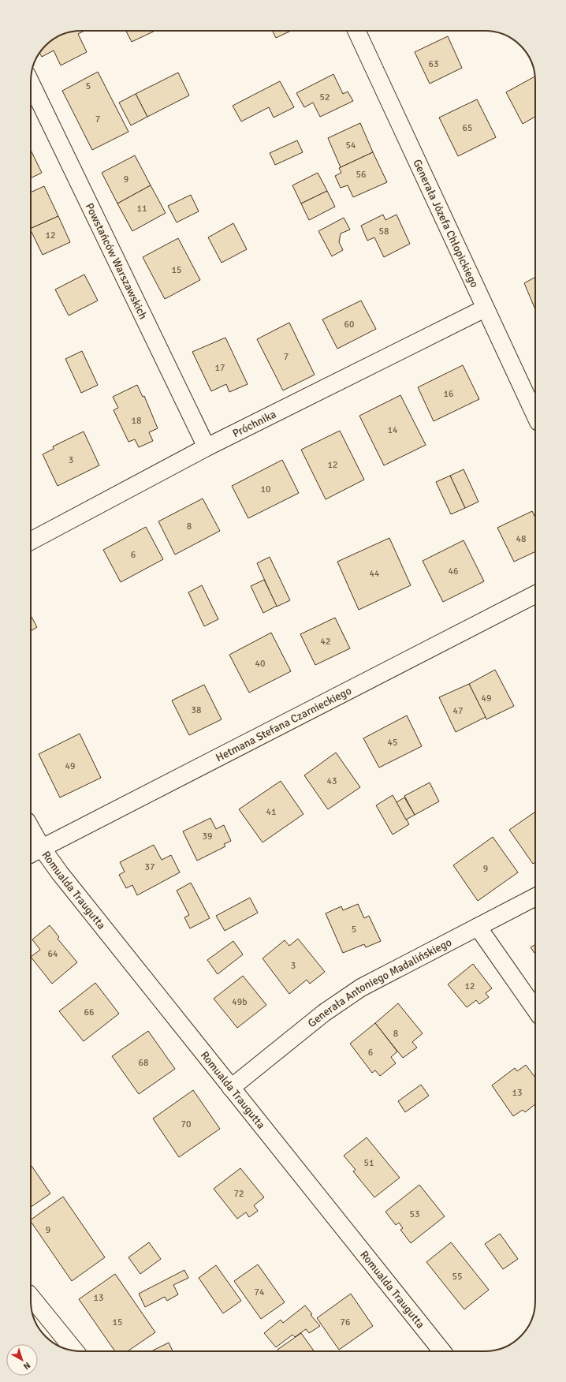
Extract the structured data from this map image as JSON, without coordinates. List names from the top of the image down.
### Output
{
  "streets": {
    "street": [
      "Generała Józefa Chłopickiego",
      "Powstańców Warszawskich",
      "Próchnika",
      "Hetmana Stefana Czarnieckiego",
      "Romualda Traugutta",
      "Generała Antoniego Madalińskiego"
    ]
  },
  "crossings": [
    ["Generała Józefa Chłopickiego", "Próchnika"],
    ["Powstańców Warszawskich", "Próchnika"],
    ["Hetmana Stefana Czarnieckiego", "Romualda Traugutta"],
    ["Romualda Traugutta", "Generała Antoniego Madalińskiego"]
  ],
  "house_numbers": [
    "63",
    "5",
    "52",
    "7",
    "65",
    "54",
    "56",
    "9",
    "11",
    "58",
    "12",
    "15",
    "60",
    "7",
    "17",
    "16",
    "18",
    "14",
    "3",
    "12",
    "10",
    "8",
    "48",
    "6",
    "46",
    "44",
    "42",
    "40",
    "49",
    "38",
    "47",
    "45",
    "49",
    "43",
    "41",
    "39",
    "37",
    "9",
    "5",
    "64",
    "3",
    "12",
    "49b",
    "66",
    "8",
    "6",
    "68",
    "13",
    "70",
    "51",
    "72",
    "53",
    "9",
    "55",
    "74",
    "13",
    "15",
    "76"
  ],
  "north": "bottom right"
}
